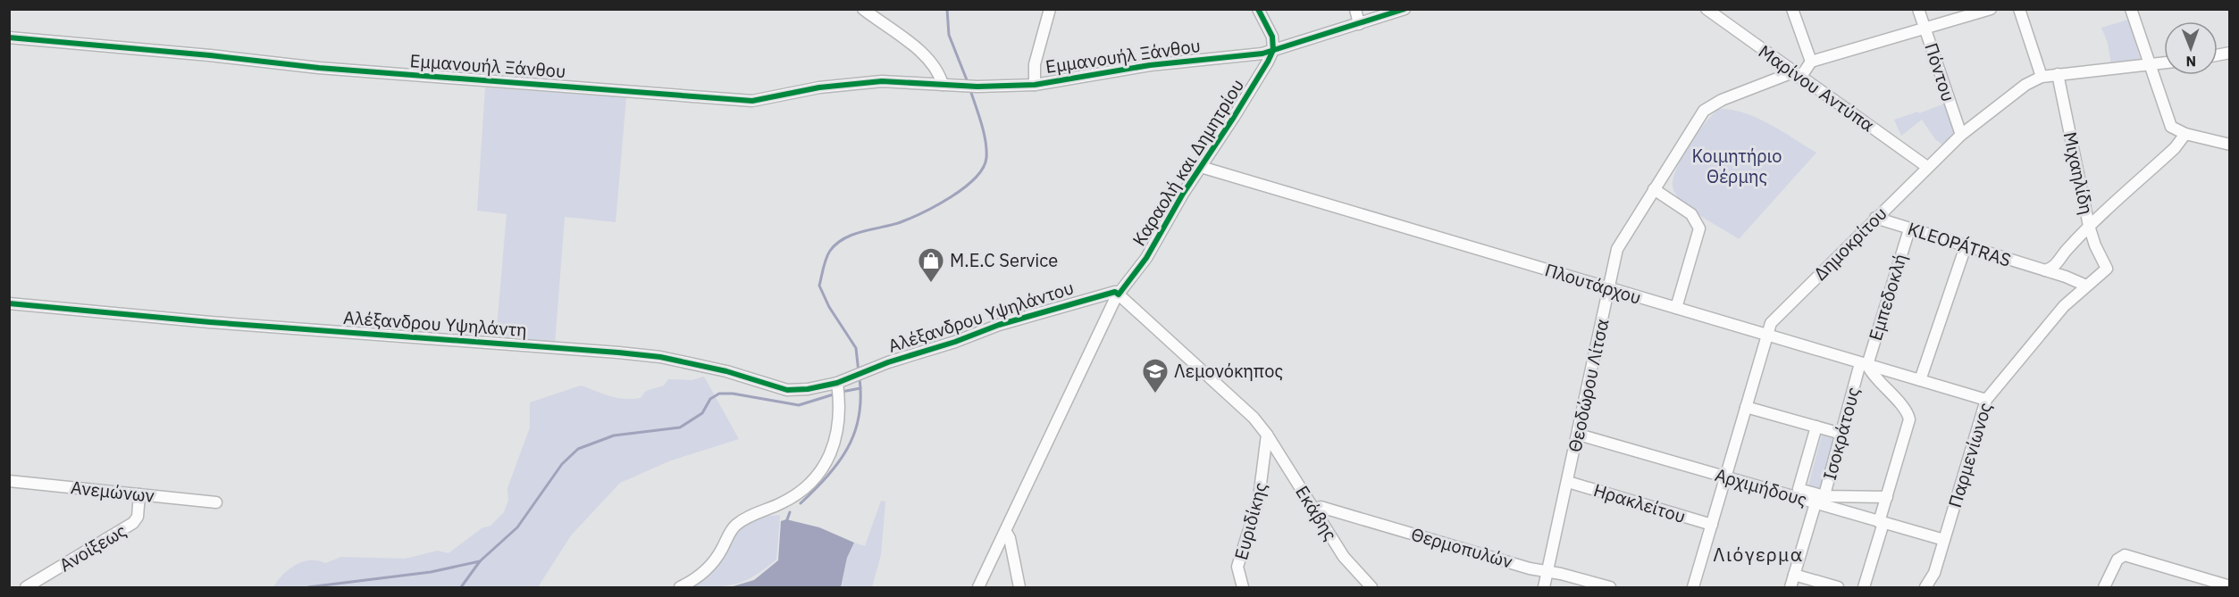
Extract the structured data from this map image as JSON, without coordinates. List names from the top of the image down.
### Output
{
  "streets": {
    "street": [
      "Εμμανουήλ Ξάνθου",
      "Πόντου",
      "Μαρίνου Αντύπα",
      "Καραολή και Δημητρίου",
      "Μιχαηλίδη",
      "Δημοκρίτου",
      "KLEOPÁTRAS",
      "Πλουτάρχου",
      "Εμπεδοκλή",
      "Αλέξανδρου Υψηλάντου",
      "Αλέξανδρου Υψηλάντη",
      "Θεοδώρου Λίτσα",
      "Ισοκράτους",
      "Παρμενίωνος",
      "Αρχιμήδους",
      "Ανεμώνων",
      "Ηρακλείτου",
      "Εκάβης",
      "Ευριδίκης",
      "Ανοίξεως",
      "Θερμοπυλών"
    ]
  },
  "crossings": [
    ["Εμμανουήλ Ξάνθου", "Καραολή και Δημητρίου"],
    ["Πόντου", "Δημοκρίτου"],
    ["Μαρίνου Αντύπα", "Δημοκρίτου"],
    ["Μαρίνου Αντύπα", "Θεοδώρου Λίτσα"],
    ["Καραολή και Δημητρίου", "Πλουτάρχου"],
    ["Καραολή και Δημητρίου", "Αλέξανδρου Υψηλάντου"],
    ["Μιχαηλίδη", "Δημοκρίτου"],
    ["Μιχαηλίδη", "Παρμενίωνος"],
    ["Δημοκρίτου", "KLEOPÁTRAS"],
    ["Δημοκρίτου", "Πλουτάρχου"],
    ["Δημοκρίτου", "Αρχιμήδους"],
    ["Δημοκρίτου", "Ηρακλείτου"],
    ["KLEOPÁTRAS", "Εμπεδοκλή"],
    ["KLEOPÁTRAS", "Παρμενίωνος"],
    ["Πλουτάρχου", "Εμπεδοκλή"],
    ["Πλουτάρχου", "Θεοδώρου Λίτσα"],
    ["Πλουτάρχου", "Ισοκράτους"],
    ["Πλουτάρχου", "Παρμενίωνος"],
    ["Εμπεδοκλή", "Ισοκράτους"],
    ["Αλέξανδρου Υψηλάντου", "Αλέξανδρου Υψηλάντη"],
    ["Θεοδώρου Λίτσα", "Αρχιμήδους"],
    ["Θεοδώρου Λίτσα", "Ηρακλείτου"],
    ["Θεοδώρου Λίτσα", "Θερμοπυλών"],
    ["Ισοκράτους", "Αρχιμήδους"],
    ["Παρμενίωνος", "Αρχιμήδους"],
    ["Ανεμώνων", "Ανοίξεως"],
    ["Εκάβης", "Ευριδίκης"],
    ["Εκάβης", "Θερμοπυλών"]
  ],
  "districts": ["Λιόγερμα"],
  "parks": ["Κοιμητήριο Θέρμης"],
  "places": {
    "shop": ["M.E.C Service"],
    "school or university": ["Λεμονόκηπος"]
  },
  "north": "bottom"
}
